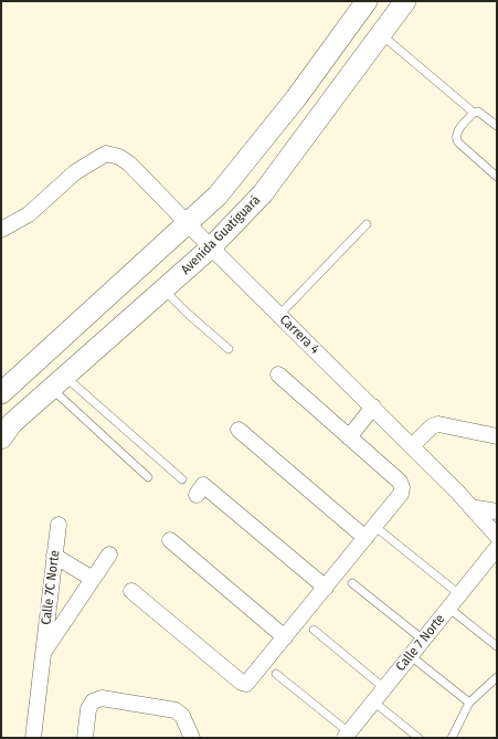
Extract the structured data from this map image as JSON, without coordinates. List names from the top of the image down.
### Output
{
  "streets": {
    "street": [
      "Avenida Guatiguará",
      "Carrera 4",
      "Calle 7C Norte",
      "Calle 7 Norte"
    ]
  },
  "crossings": [
    ["Avenida Guatiguará", "Carrera 4"]
  ]
}
